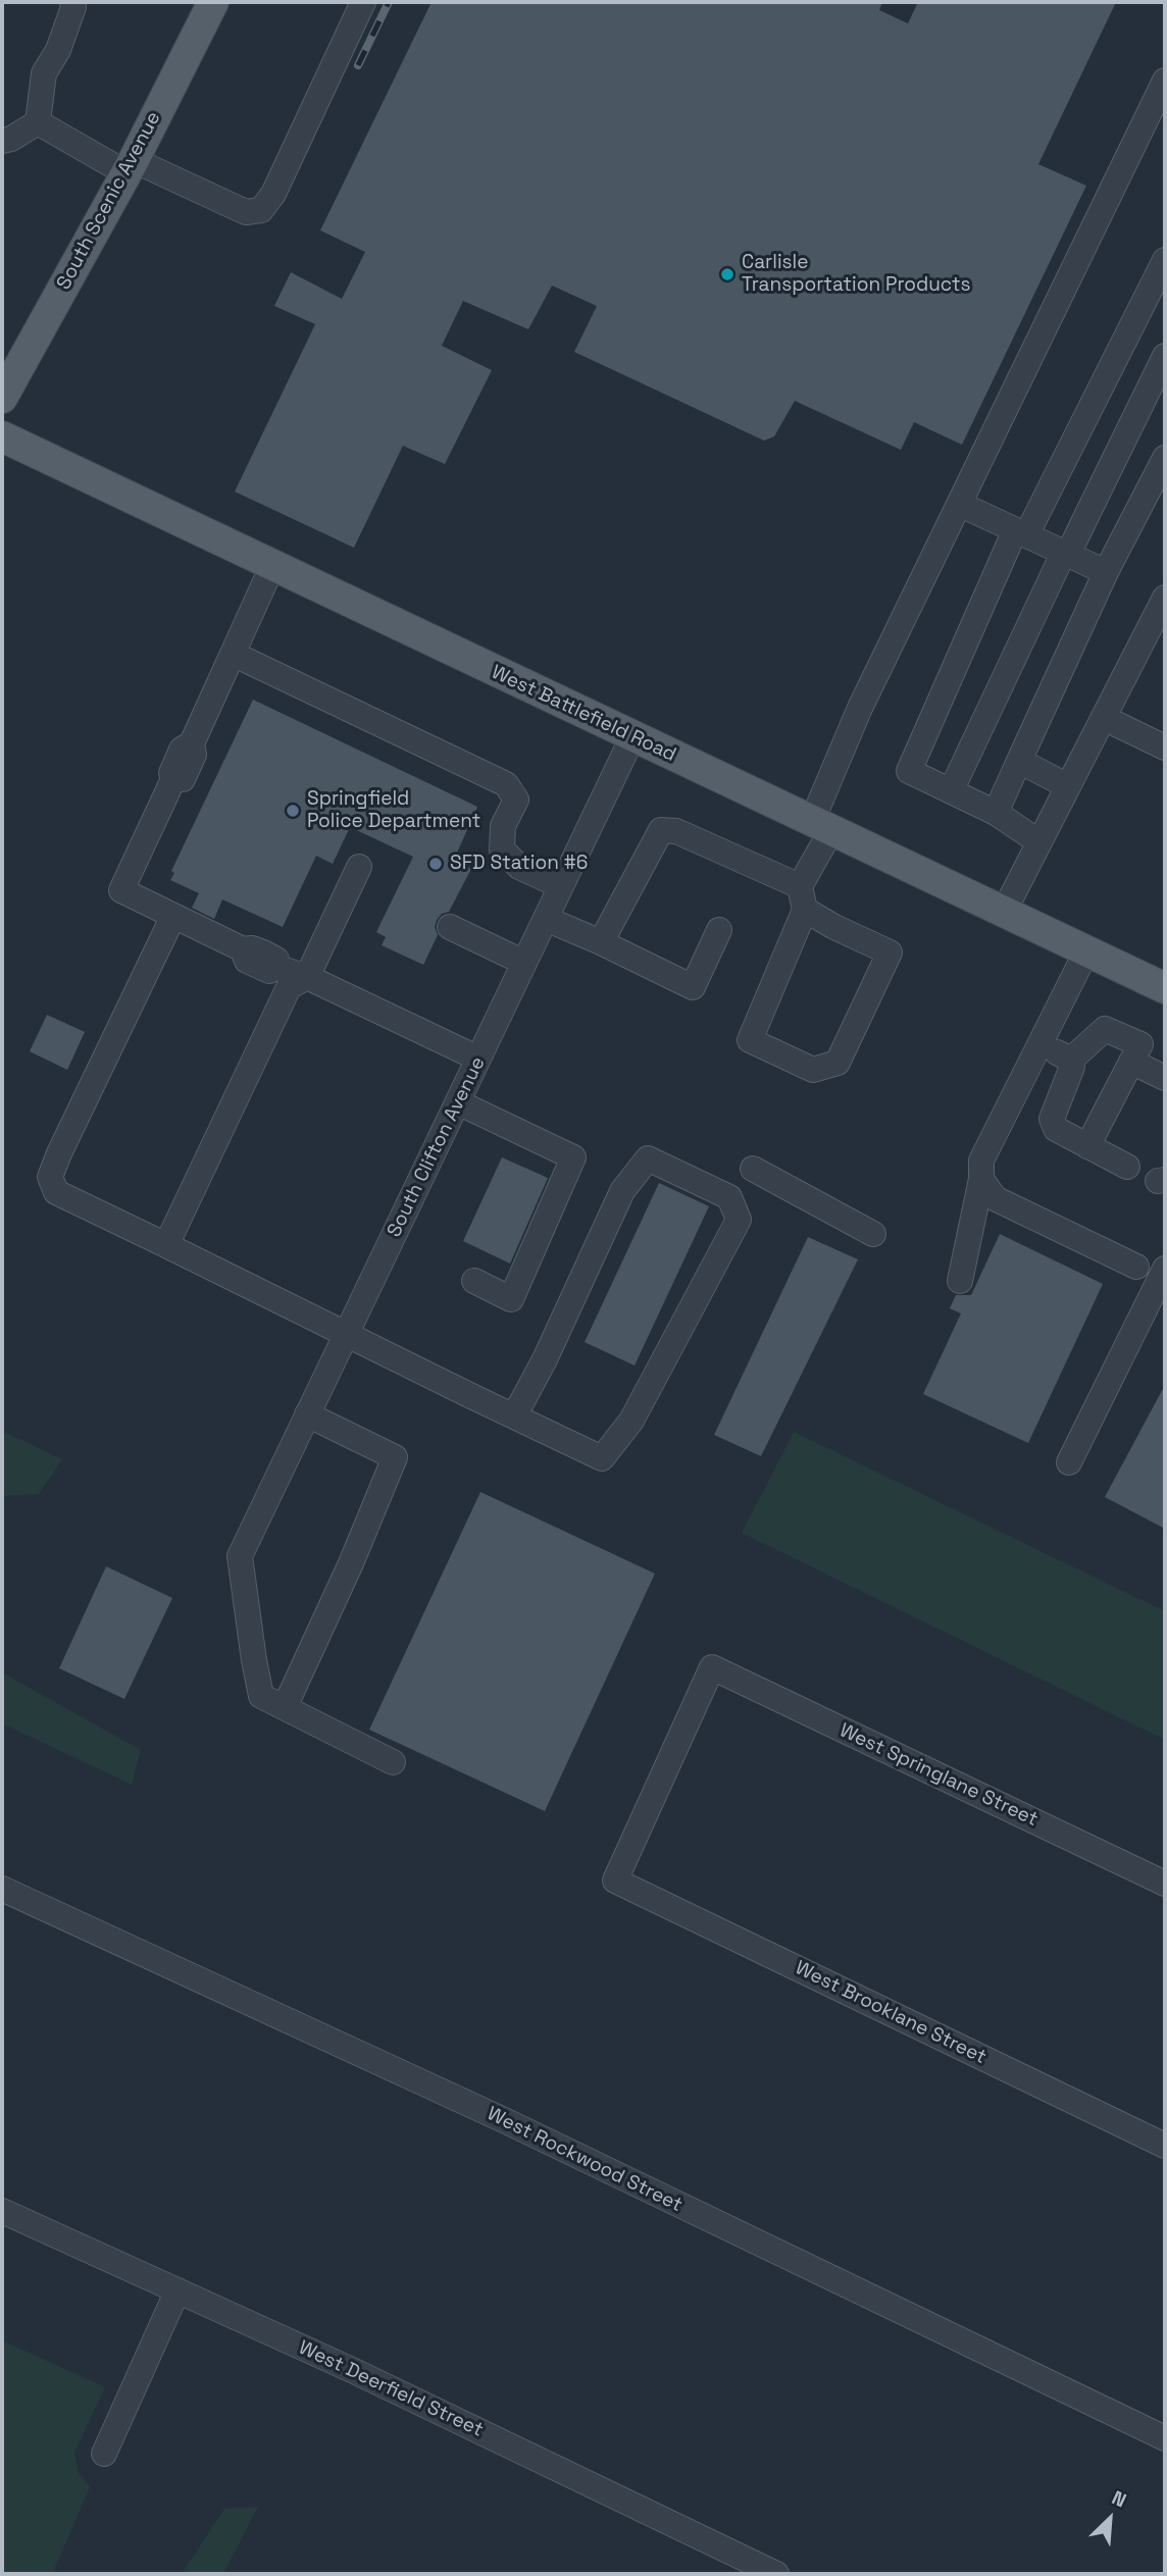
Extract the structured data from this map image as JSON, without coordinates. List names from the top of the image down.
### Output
{
  "streets": {
    "main road": ["South Scenic Avenue", "West Battlefield Road"],
    "street": [
      "South Clifton Avenue",
      "West Springlane Street",
      "West Brooklane Street",
      "West Rockwood Street",
      "West Deerfield Street"
    ]
  },
  "crossings": [
    ["West Battlefield Road", "South Clifton Avenue"],
    ["West Springlane Street", "West Brooklane Street"]
  ],
  "places": ["Carlisle Transportation Products", "Springfield Police Department", "SFD Station #6"],
  "north": "top right"
}
